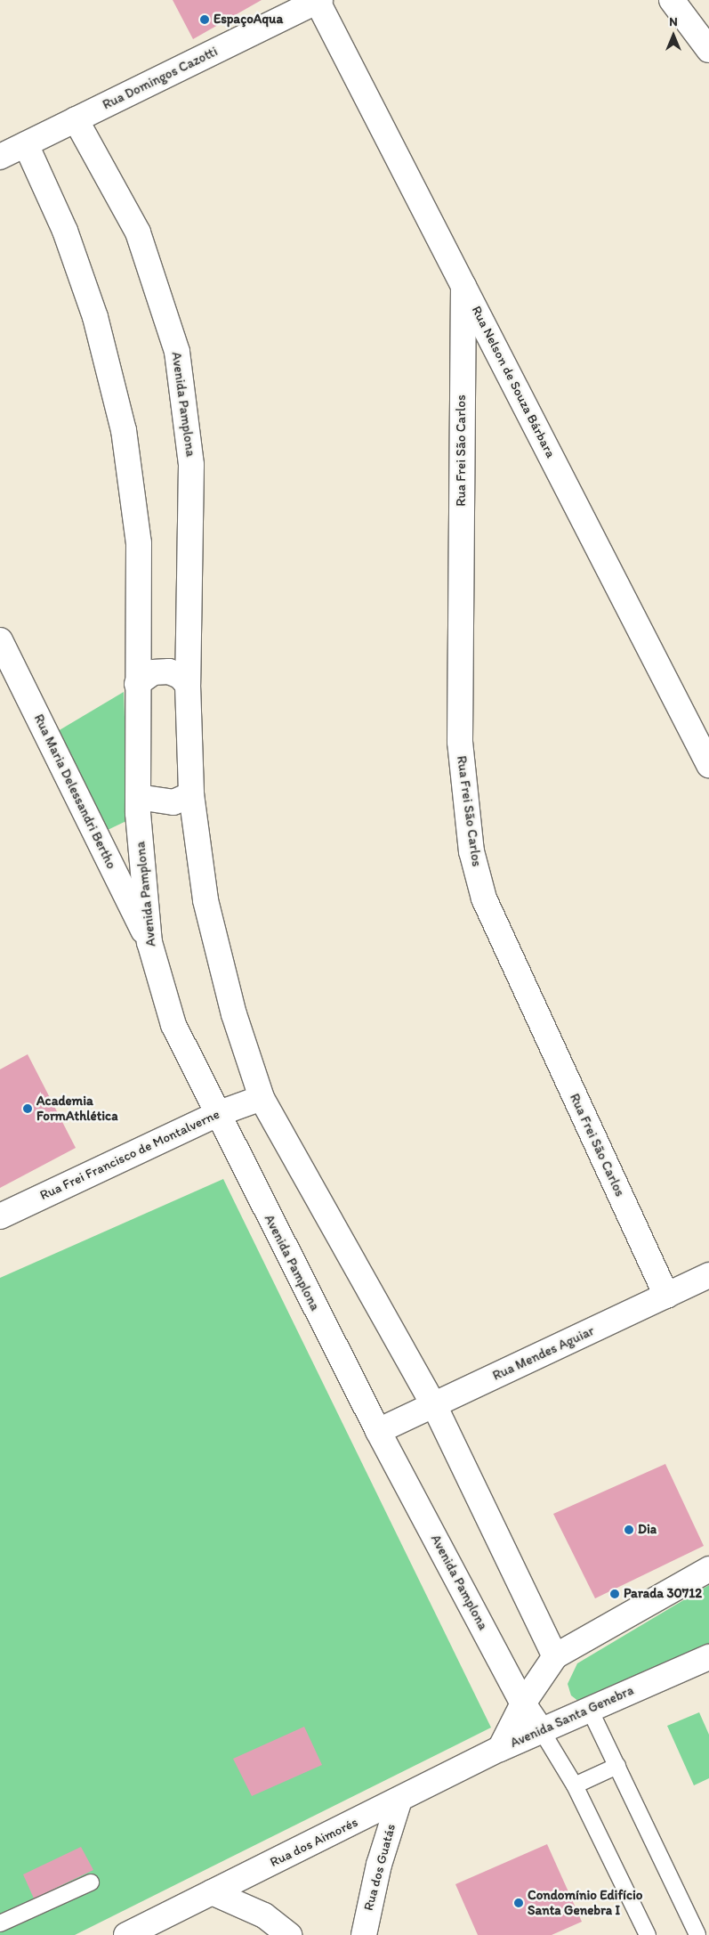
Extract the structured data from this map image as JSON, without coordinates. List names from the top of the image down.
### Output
{
  "streets": {
    "street": [
      "Rua Domingos Cazotti",
      "Rua Nelson de Souza Bárbara",
      "Avenida Pamplona",
      "Rua Frei São Carlos",
      "Rua Maria Delessandri Bertho",
      "Rua Frei Francisco de Montalverne",
      "Rua Mendes Aguiar",
      "Avenida Santa Genebra",
      "Rua dos Aimorés",
      "Rua dos Guatás"
    ]
  },
  "crossings": [
    ["Rua Domingos Cazotti", "Rua Nelson de Souza Bárbara"],
    ["Rua Domingos Cazotti", "Avenida Pamplona"],
    ["Rua Nelson de Souza Bárbara", "Rua Frei São Carlos"],
    ["Avenida Pamplona", "Rua Maria Delessandri Bertho"],
    ["Avenida Pamplona", "Rua Frei Francisco de Montalverne"],
    ["Avenida Pamplona", "Rua Mendes Aguiar"],
    ["Avenida Pamplona", "Avenida Santa Genebra"],
    ["Rua Frei São Carlos", "Rua Mendes Aguiar"],
    ["Avenida Santa Genebra", "Rua dos Aimorés"],
    ["Rua dos Aimorés", "Rua dos Guatás"]
  ],
  "places": [
    "EspaçoAqua",
    "Academia FormAthlética",
    "Dia",
    "Parada 30712",
    "Condomínio Edifício Santa Genebra I"
  ],
  "north": "top"
}
